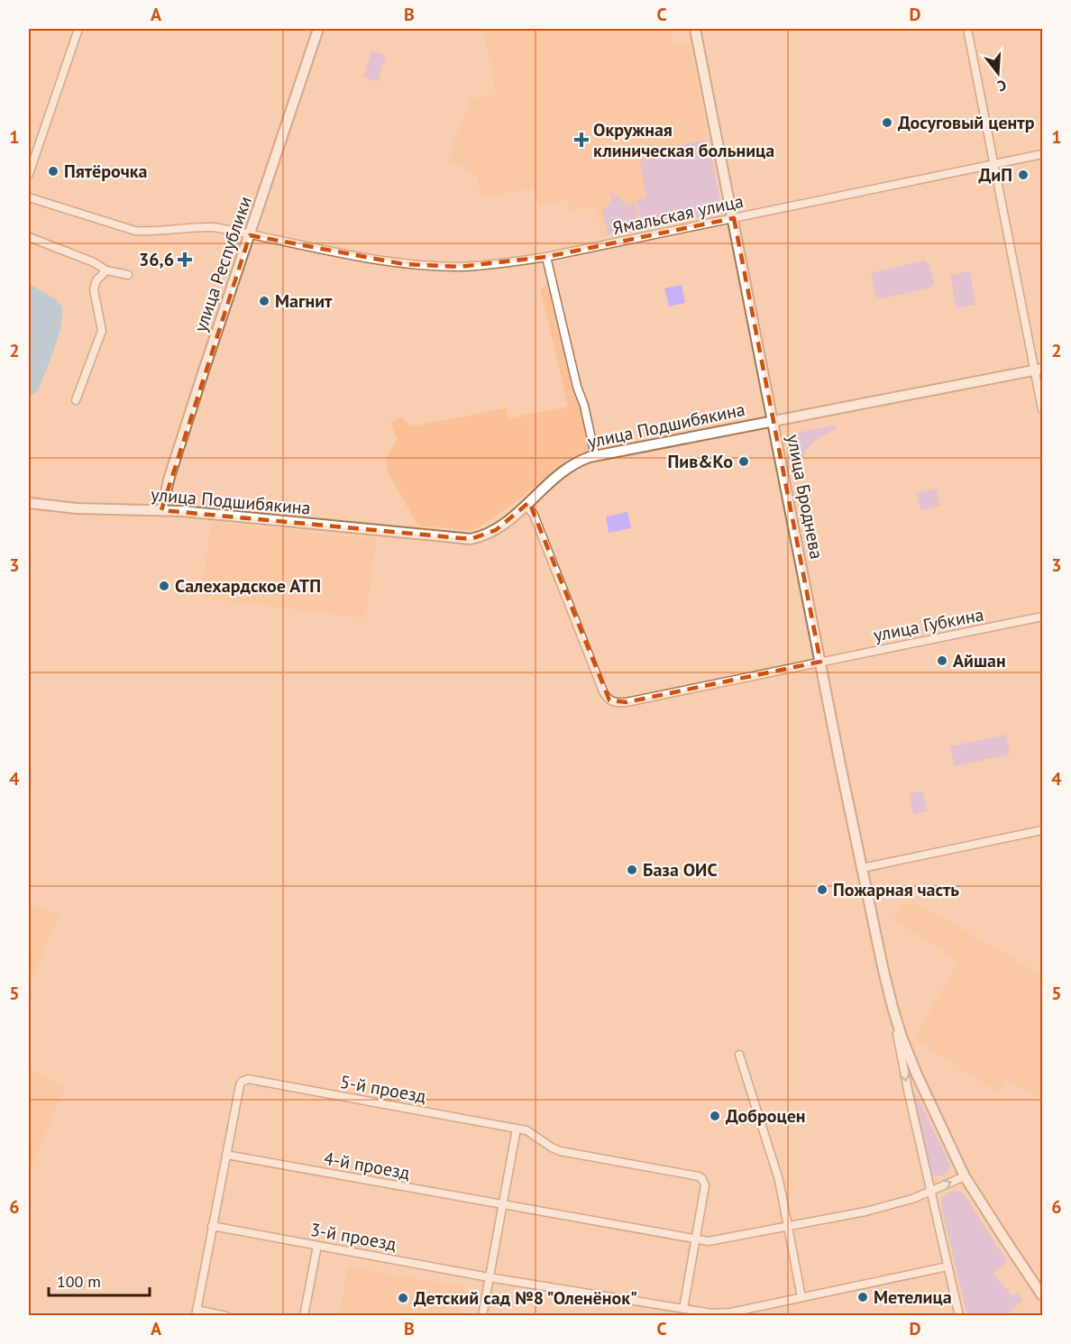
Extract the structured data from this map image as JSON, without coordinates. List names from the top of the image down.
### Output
{
  "streets": {
    "main road": ["улица Республики", "улица Подшибякина", "улица Броднева"],
    "street": [
      "Ямальская улица",
      "улица Губкина",
      "5-й проезд",
      "4-й проезд",
      "3-й проезд"
    ]
  },
  "crossings": [
    ["Ямальская улица", "улица Республики"],
    ["Ямальская улица", "улица Броднева"],
    ["улица Республики", "улица Подшибякина"],
    ["улица Подшибякина", "улица Броднева"],
    ["улица Подшибякина", "улица Губкина"],
    ["улица Броднева", "улица Губкина"],
    ["улица Броднева", "4-й проезд"],
    ["5-й проезд", "4-й проезд"],
    ["5-й проезд", "3-й проезд"]
  ],
  "places": {
    "other": [
      "Досуговый центр",
      "Пятёрочка",
      "ДиП",
      "Магнит",
      "Пив&Ко",
      "Салехардское АТП",
      "Айшан",
      "База ОИС",
      "Пожарная часть",
      "Доброцен",
      "Метелица",
      "Детский сад №8 \"Оленёнок\""
    ],
    "health": ["Окружная клиническая больница", "36,6"]
  },
  "scale_bar": "100 m",
  "north": "bottom",
  "grid": {
    "columns": [
      "A",
      "B",
      "C",
      "D"
    ],
    "rows": [
      "1",
      "2",
      "3",
      "4",
      "5",
      "6"
    ]
  }
}
